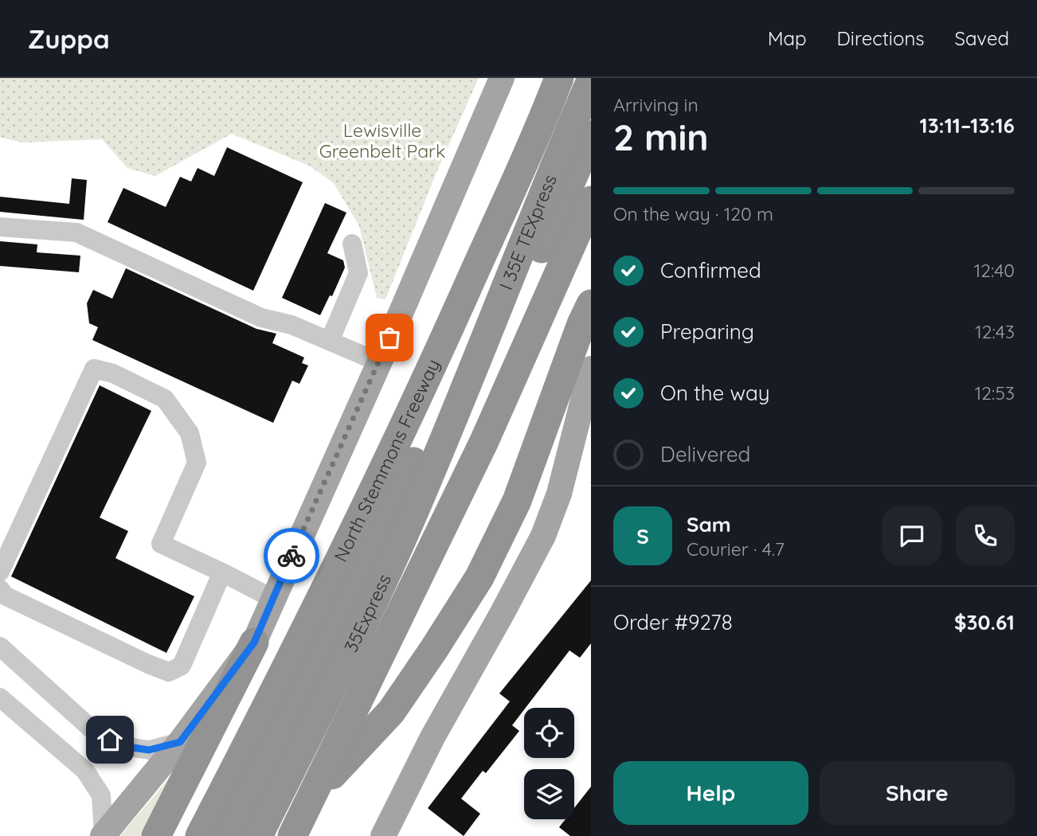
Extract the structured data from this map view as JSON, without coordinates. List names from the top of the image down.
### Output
{
  "streets": {
    "highway": ["I 35E TEXpress", "North Stemmons Freeway", "35Express"]
  },
  "crossings": [
    ["I 35E TEXpress", "35Express"]
  ],
  "parks": ["Lewisville Greenbelt Park"],
  "page": {
    "header": "Zuppa",
    "nav": ["Map", "Directions", "Saved"],
    "heading": ["2 min", "Arriving in", "13:11–13:16"],
    "panel": [
      "Sam",
      "Courier · 4.7",
      "Order #9278",
      "$30.61"
    ],
    "bar": "On the way · 120 m",
    "list": [
      ["Confirmed", "12:40"],
      ["Preparing", "12:43"],
      ["On the way", "12:53"],
      "Delivered"
    ],
    "round": "S",
    "buttons": ["Help", "Share"]
  }
}
